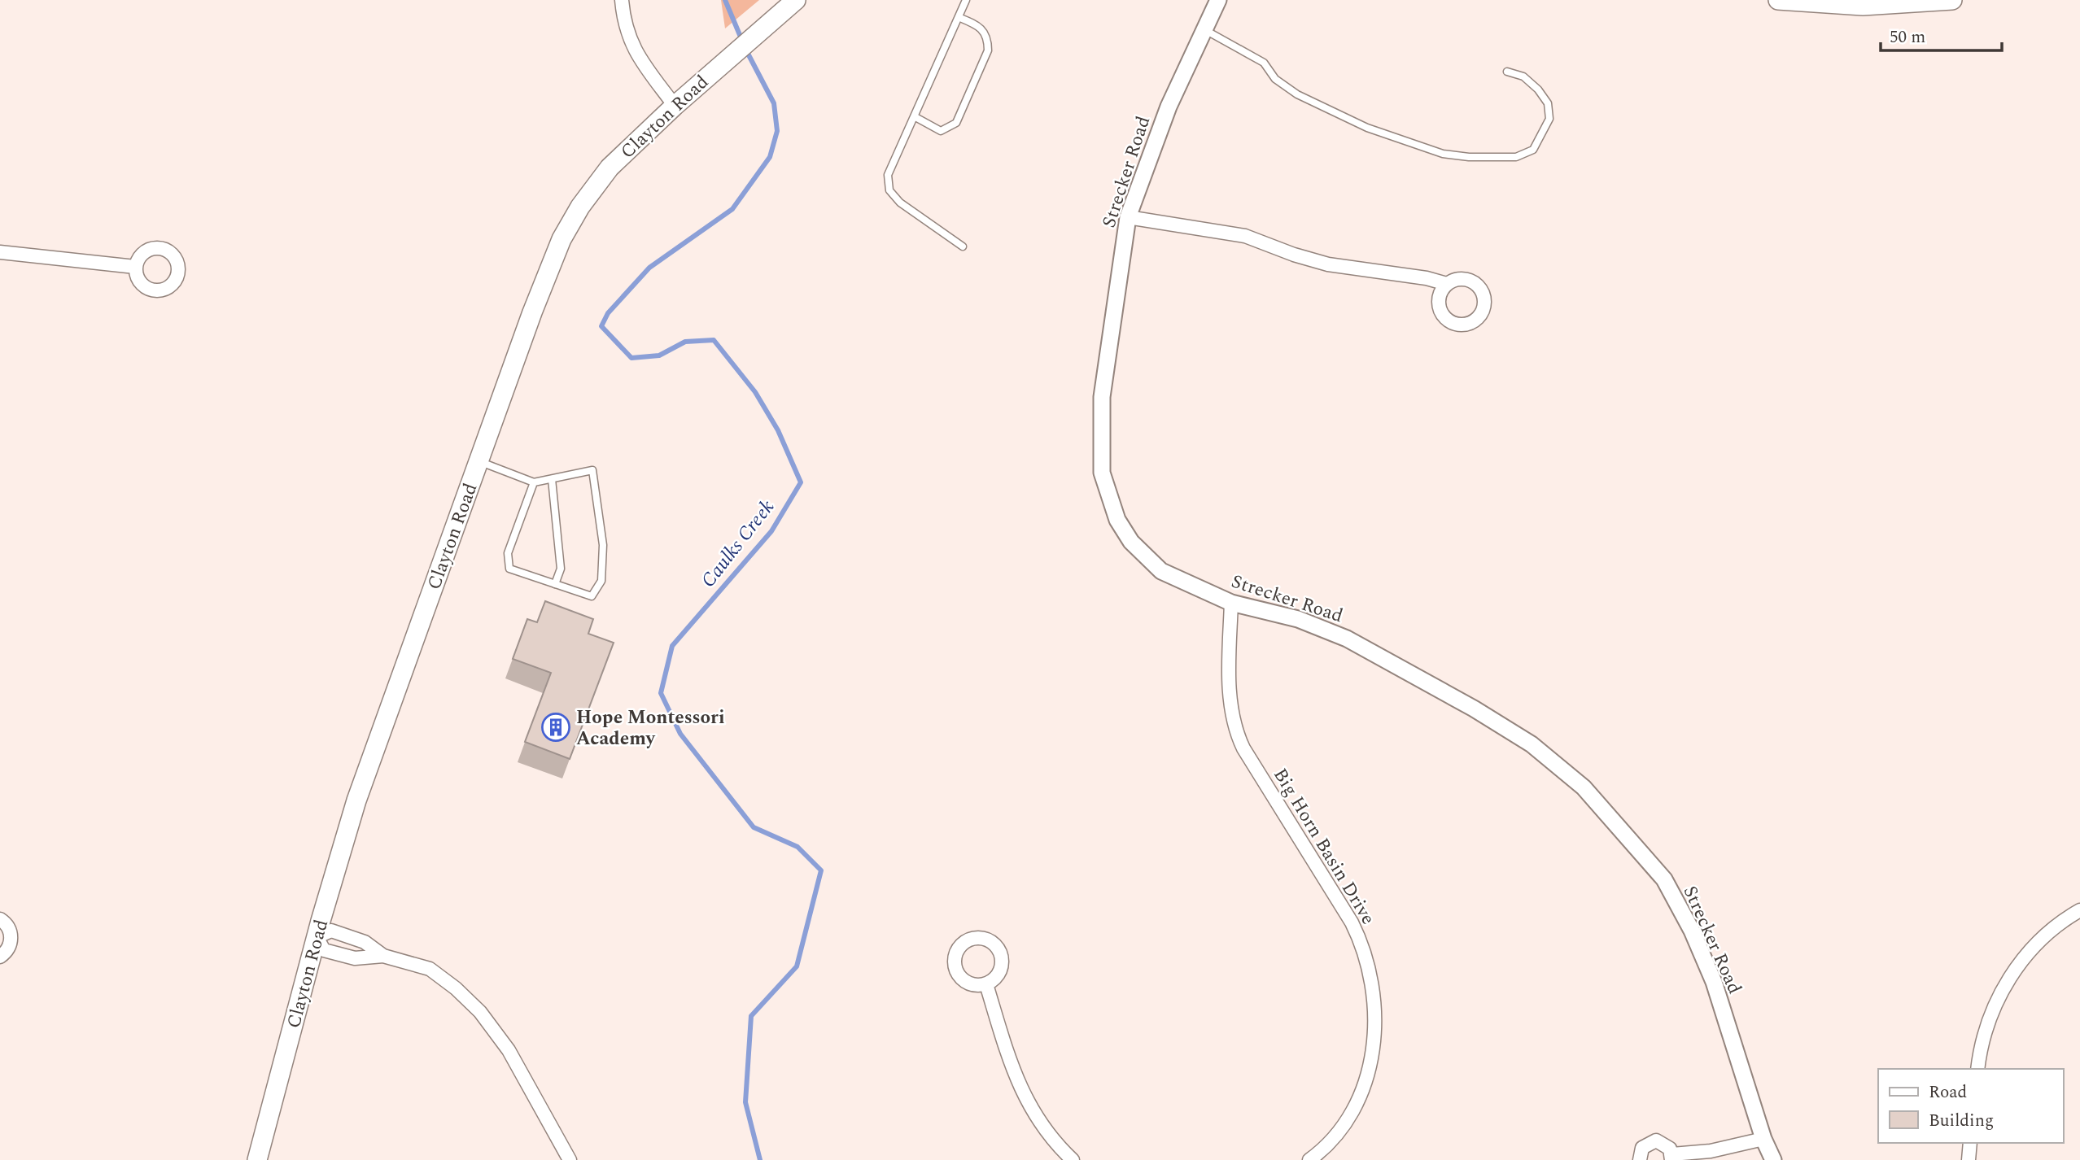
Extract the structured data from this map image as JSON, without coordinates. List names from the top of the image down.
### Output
{
  "streets": {
    "main road": ["Clayton Road"],
    "street": ["Strecker Road", "Big Horn Basin Drive"]
  },
  "crossings": [
    ["Strecker Road", "Big Horn Basin Drive"]
  ],
  "water": ["Caulks Creek"],
  "places": {
    "building": ["Hope Montessori Academy"]
  },
  "legend": ["Road", "Building"],
  "scale_bar": "50 m"
}
